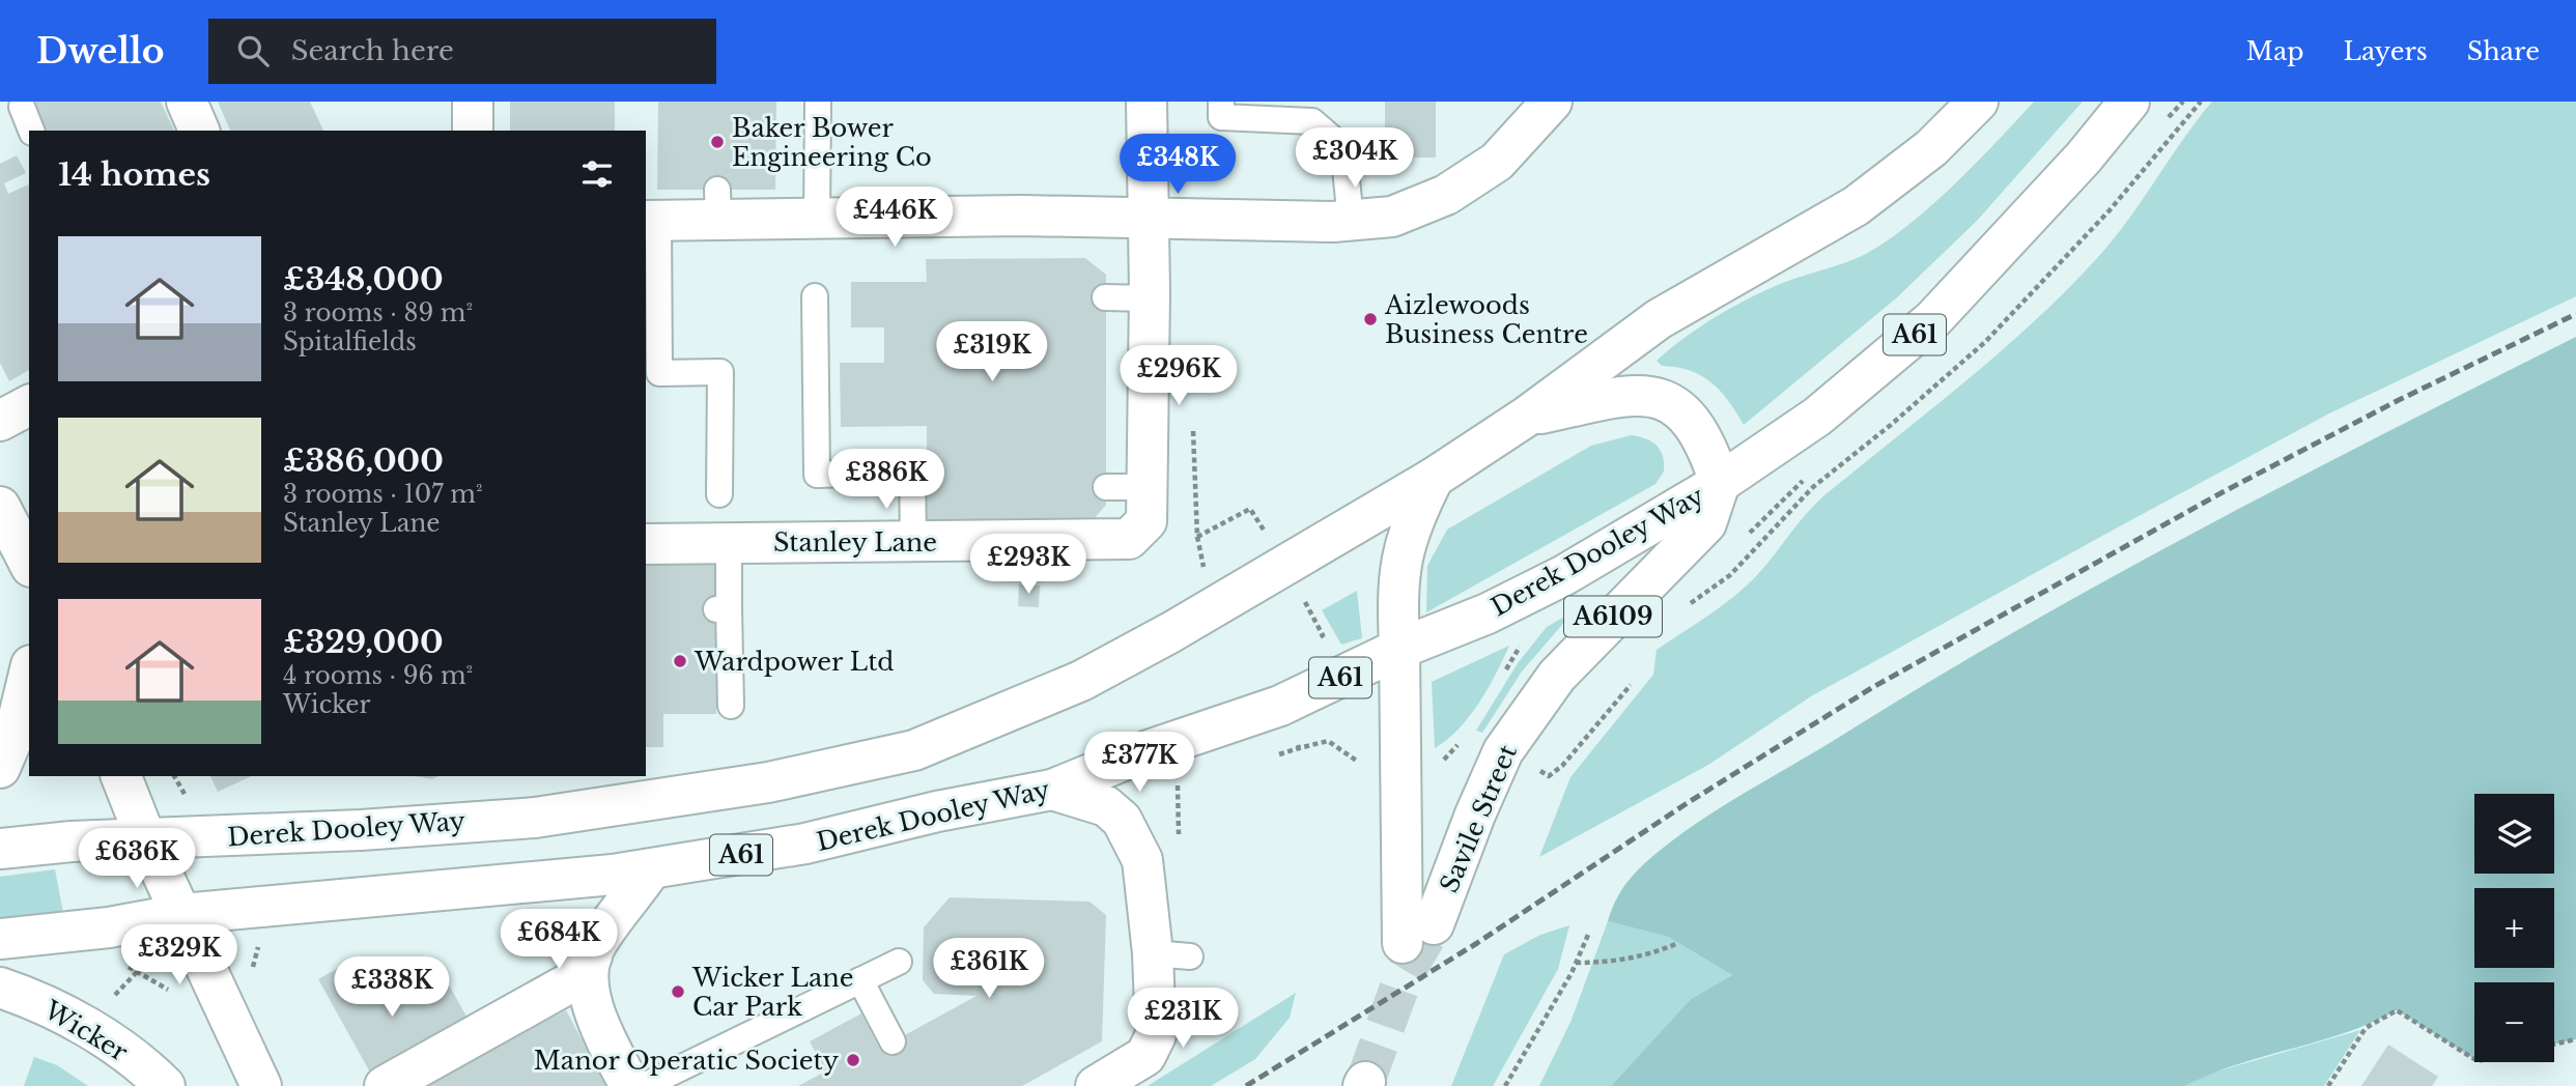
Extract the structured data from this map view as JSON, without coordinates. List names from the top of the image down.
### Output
{
  "streets": {
    "main road": [
      "A61",
      "Stanley Lane",
      "Derek Dooley Way",
      "A6109",
      "Savile Street",
      "Wicker"
    ]
  },
  "crossings": [
    ["Derek Dooley Way", "Savile Street"]
  ],
  "places": [
    "Baker Bower Engineering Co",
    "Aizlewoods Business Centre",
    "Wardpower Ltd",
    "Wicker Lane Car Park",
    "Manor Operatic Society"
  ],
  "page": {
    "header": "Dwello",
    "search": "Search here",
    "nav": ["Map", "Layers", "Share"],
    "price": [
      "£304K",
      "£348K",
      "£446K",
      "£319K",
      "£296K",
      "£386K",
      "£293K",
      "£377K",
      "£636K",
      "£684K",
      "£329K",
      "£361K",
      "£338K",
      "£231K"
    ],
    "heading": "14 homes",
    "list": [
      {
        "name": "£348,000",
        "note": "3 rooms · 89 m² · Spitalfields"
      },
      {
        "name": "£386,000",
        "note": "3 rooms · 107 m² · Stanley Lane"
      },
      {
        "name": "£329,000",
        "note": "4 rooms · 96 m² · Wicker"
      }
    ],
    "map_buttons": ["+", "−"]
  }
}
